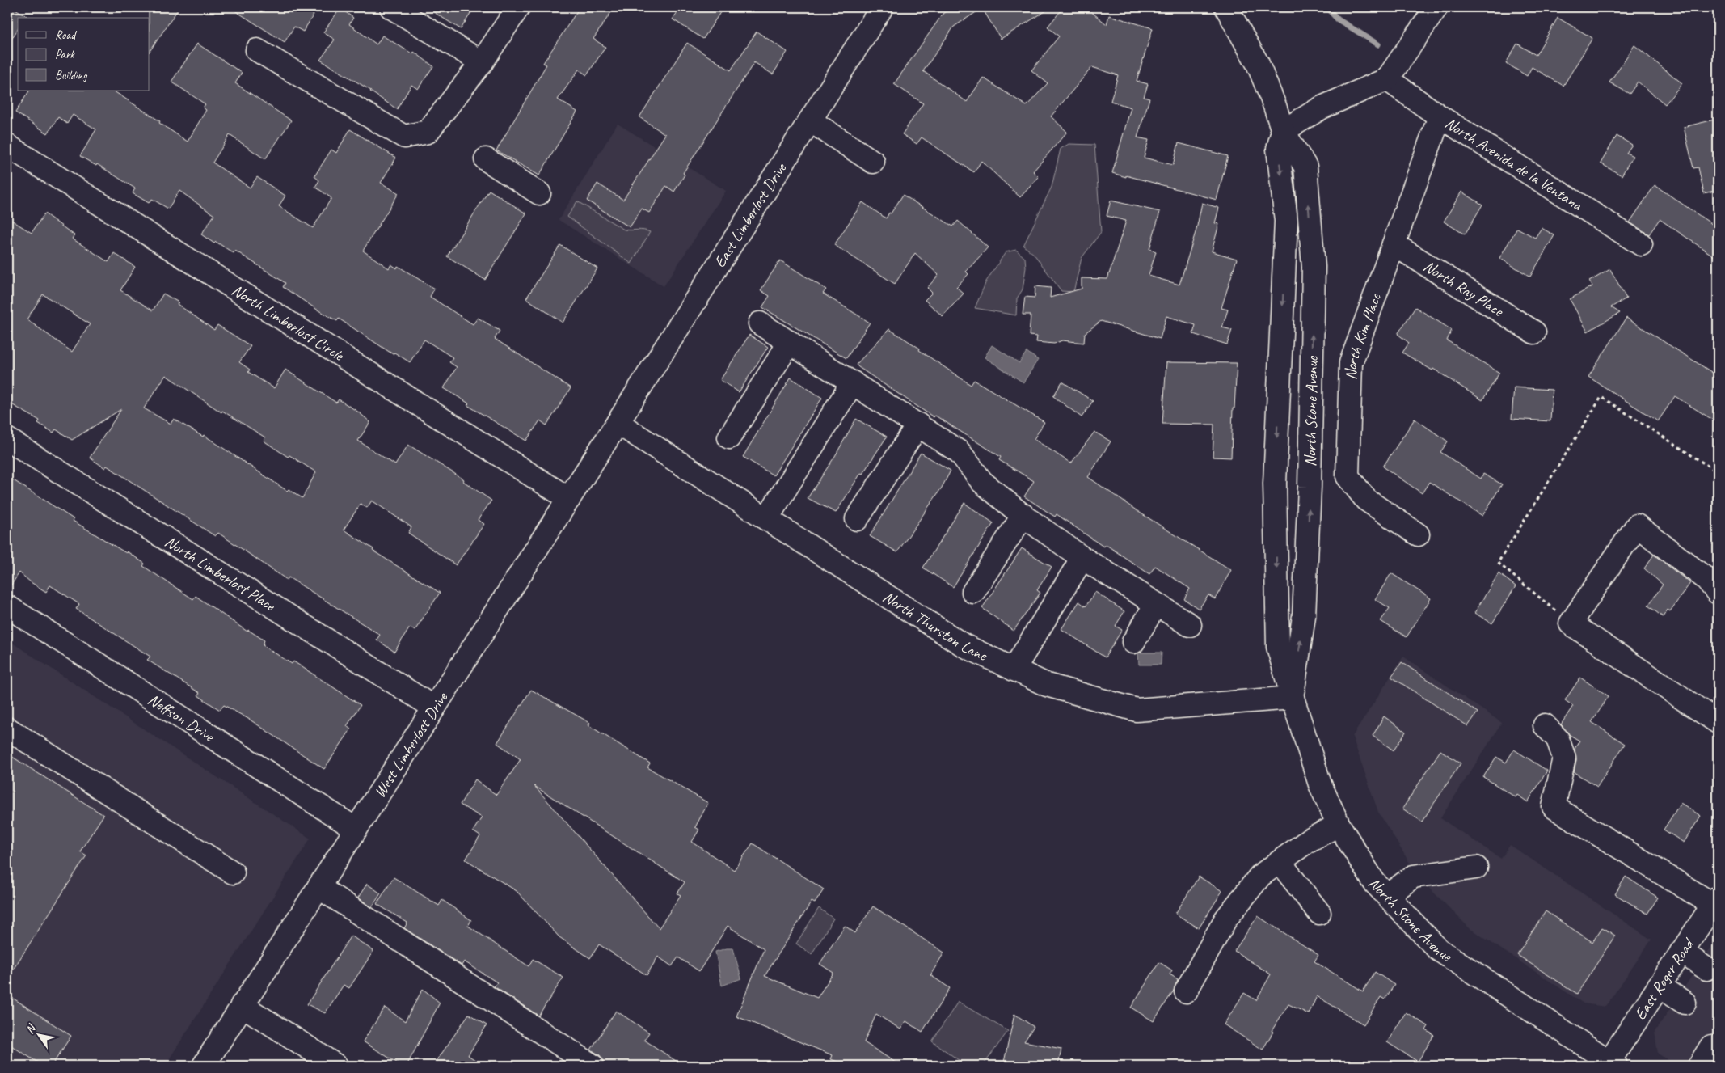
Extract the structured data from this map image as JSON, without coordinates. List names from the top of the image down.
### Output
{
  "streets": {
    "street": [
      "North Avenida de la Ventana",
      "East Limberlost Drive",
      "North Ray Place",
      "North Limberlost Circle",
      "North Kim Place",
      "North Stone Avenue",
      "North Limberlost Place",
      "North Thurston Lane",
      "Neffson Drive",
      "West Limberlost Drive",
      "East Roger Road"
    ]
  },
  "crossings": [
    ["North Avenida de la Ventana", "North Kim Place"],
    ["East Limberlost Drive", "North Thurston Lane"],
    ["East Limberlost Drive", "West Limberlost Drive"],
    ["North Ray Place", "North Kim Place"],
    ["North Limberlost Circle", "West Limberlost Drive"],
    ["North Stone Avenue", "North Thurston Lane"],
    ["North Stone Avenue", "East Roger Road"],
    ["North Limberlost Place", "West Limberlost Drive"],
    ["North Thurston Lane", "West Limberlost Drive"],
    ["Neffson Drive", "West Limberlost Drive"]
  ],
  "legend": ["Road", "Park", "Building"],
  "north": "top left"
}
